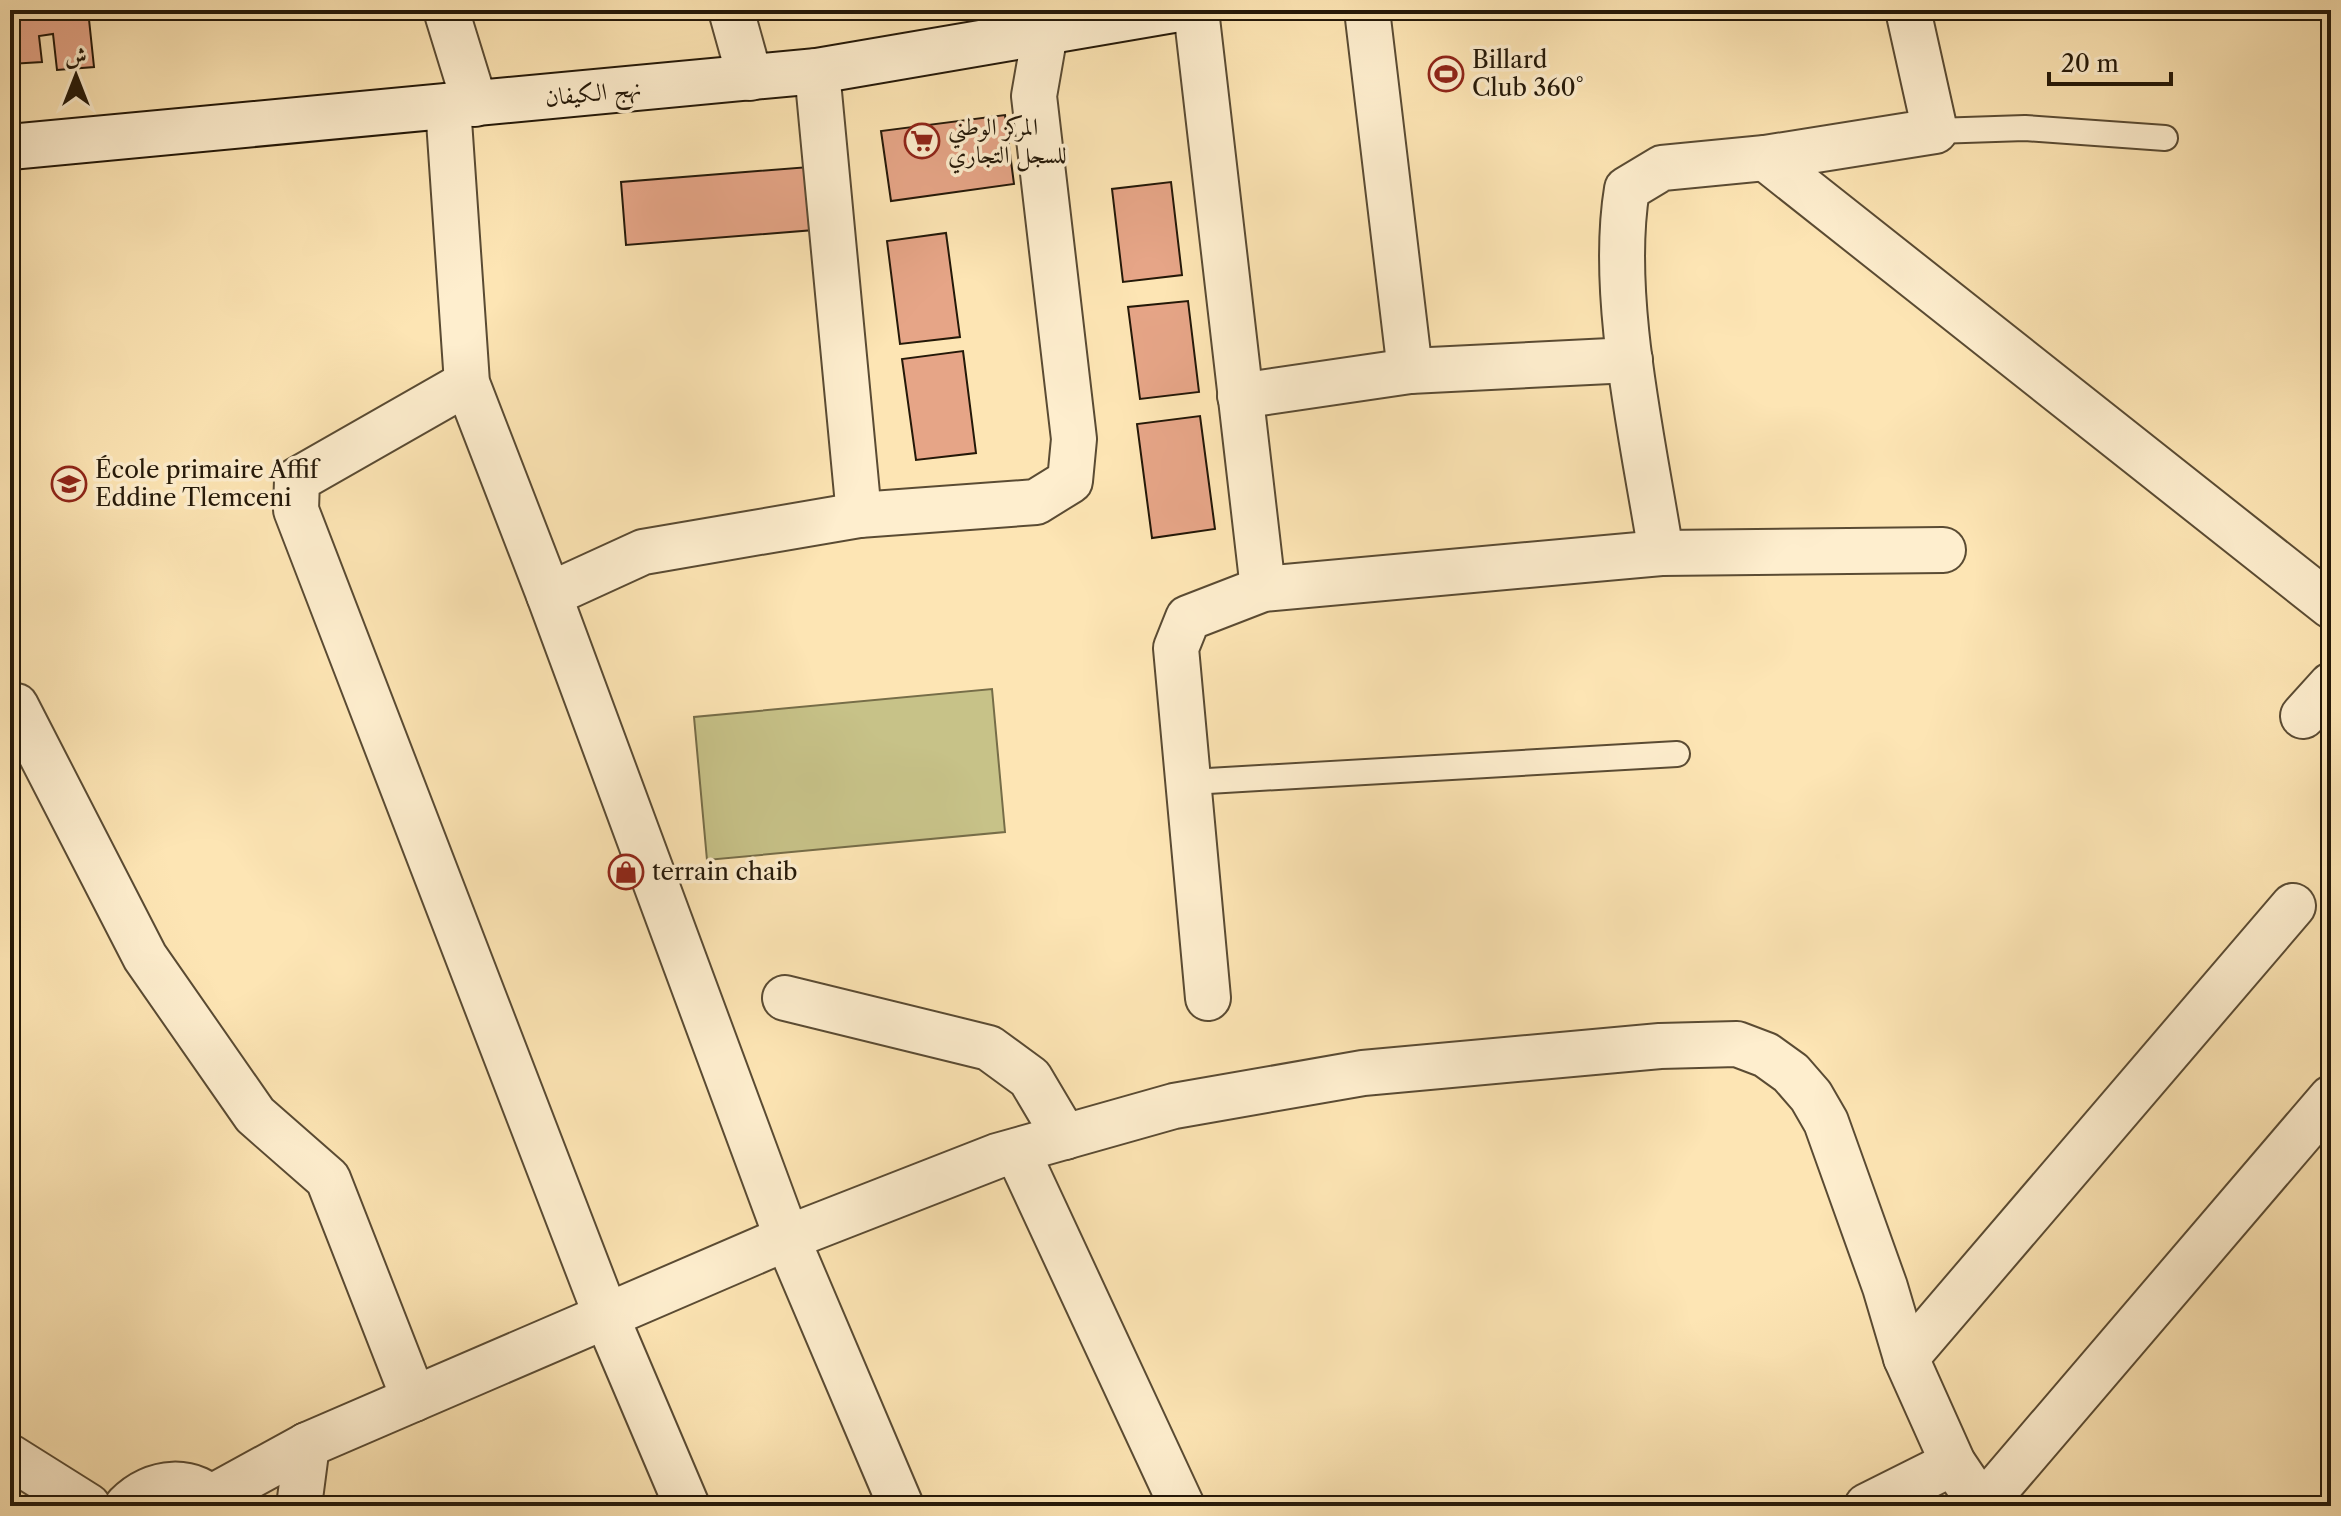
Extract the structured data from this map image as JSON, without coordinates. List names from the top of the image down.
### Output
{
  "streets": {
    "street": ["نهج الكيفان"]
  },
  "places": {
    "sports": ["Billard Club 360°"],
    "supermarket": ["المركز الوطني للسجل التجاري"],
    "school or university": ["École primaire Affif Eddine Tlemceni"],
    "shop": ["terrain chaib"]
  },
  "scale_bar": "20 m",
  "north": "top"
}
